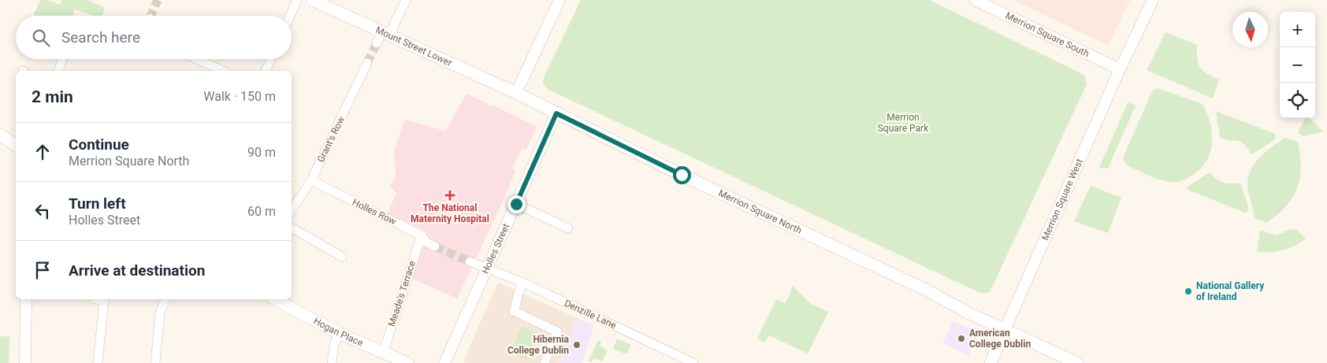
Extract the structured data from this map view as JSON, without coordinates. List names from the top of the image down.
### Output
{
  "streets": {
    "main road": ["Mount Street Lower", "Merrion Square North", "Hogan Place"],
    "street": [
      "Merrion Square South",
      "Grant's Row",
      "Merrion Square West",
      "Holles Row",
      "Holles Street",
      "Meade's Terrace",
      "Denzille Lane"
    ]
  },
  "crossings": [
    ["Merrion Square South", "Merrion Square West"],
    ["Mount Street Lower", "Merrion Square North"],
    ["Grant's Row", "Holles Row"],
    ["Merrion Square West", "Merrion Square North"],
    ["Holles Row", "Meade's Terrace"],
    ["Merrion Square North", "Holles Street"],
    ["Holles Street", "Denzille Lane"],
    ["Meade's Terrace", "Hogan Place"]
  ],
  "parks": ["Merrion Square Park"],
  "places": {
    "health": ["The National Maternity Hospital"],
    "other": ["National Gallery of Ireland", "American College Dublin", "Hibernia College Dublin"]
  },
  "north": "bottom",
  "page": {
    "map_buttons": ["+", "−"],
    "search": "Search here",
    "heading": ["2 min", "Walk · 150 m"],
    "list": [
      ["Continue", "Merrion Square North", "90 m"],
      ["Turn left", "Holles Street", "60 m"],
      "Arrive at destination"
    ]
  }
}
